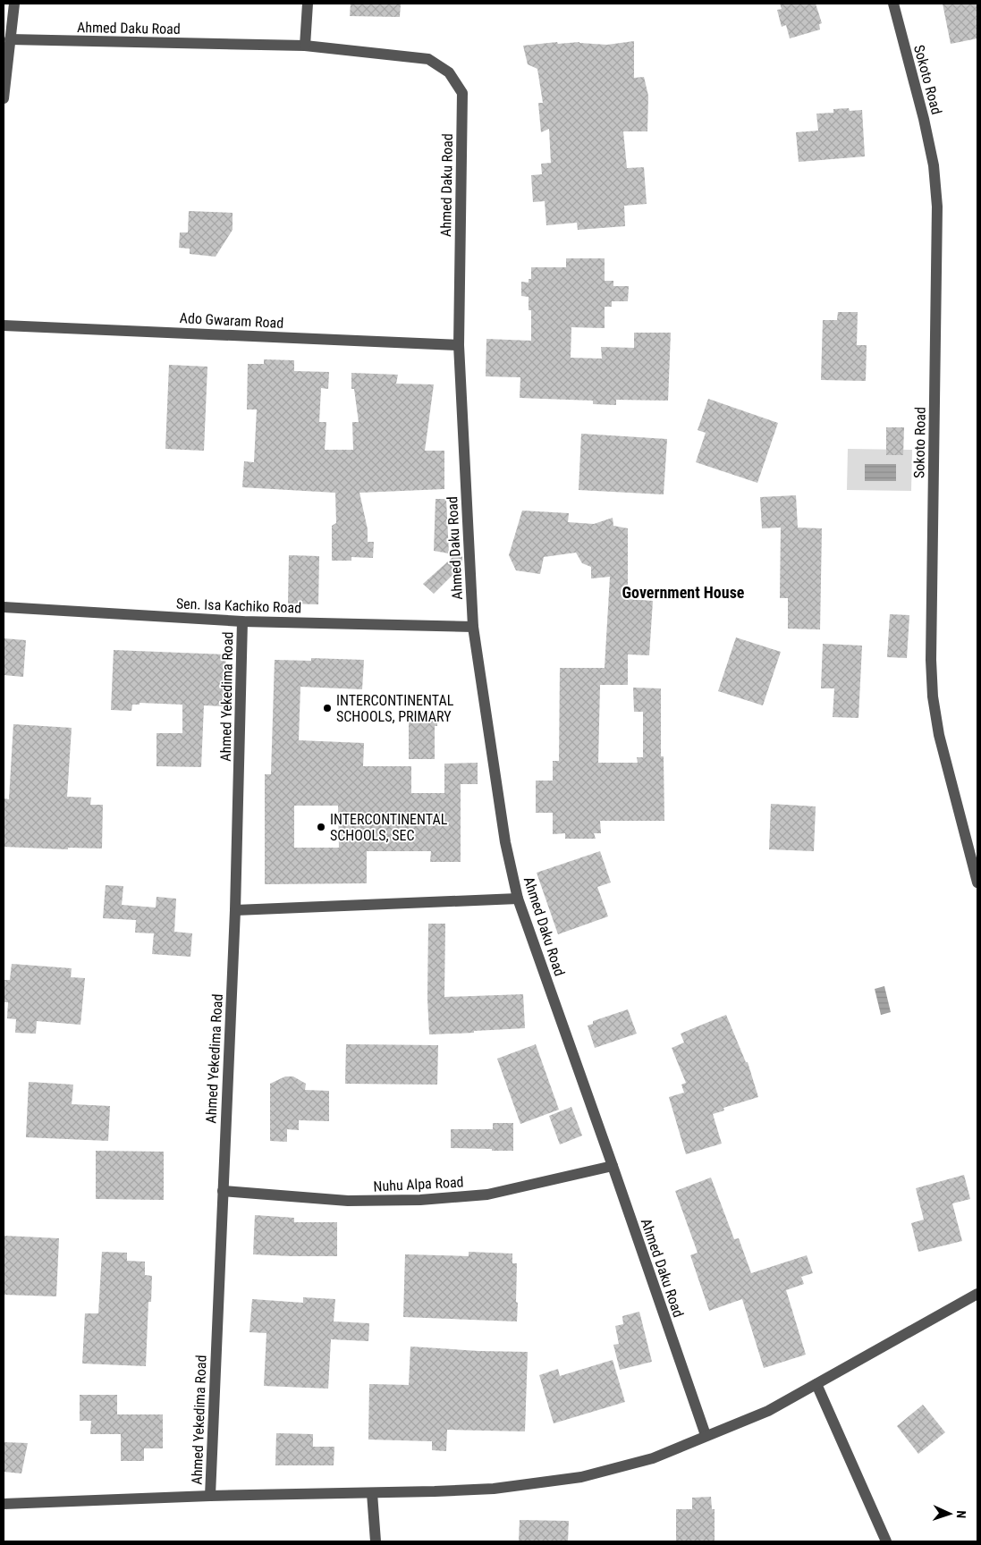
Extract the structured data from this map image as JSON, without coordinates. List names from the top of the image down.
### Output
{
  "streets": {
    "street": [
      "Ahmed Daku Road",
      "Sokoto Road",
      "Ado Gwaram Road",
      "Sen. Isa Kachiko Road",
      "Ahmed Yekedima Road",
      "Nuhu Alpa Road"
    ]
  },
  "crossings": [
    ["Ahmed Daku Road", "Ado Gwaram Road"],
    ["Ahmed Daku Road", "Sen. Isa Kachiko Road"],
    ["Ahmed Daku Road", "Nuhu Alpa Road"],
    ["Sen. Isa Kachiko Road", "Ahmed Yekedima Road"],
    ["Ahmed Yekedima Road", "Nuhu Alpa Road"]
  ],
  "districts": ["Government House"],
  "places": ["INTERCONTINENTAL SCHOOLS, PRIMARY", "INTERCONTINENTAL SCHOOLS, SEC"],
  "north": "right"
}
